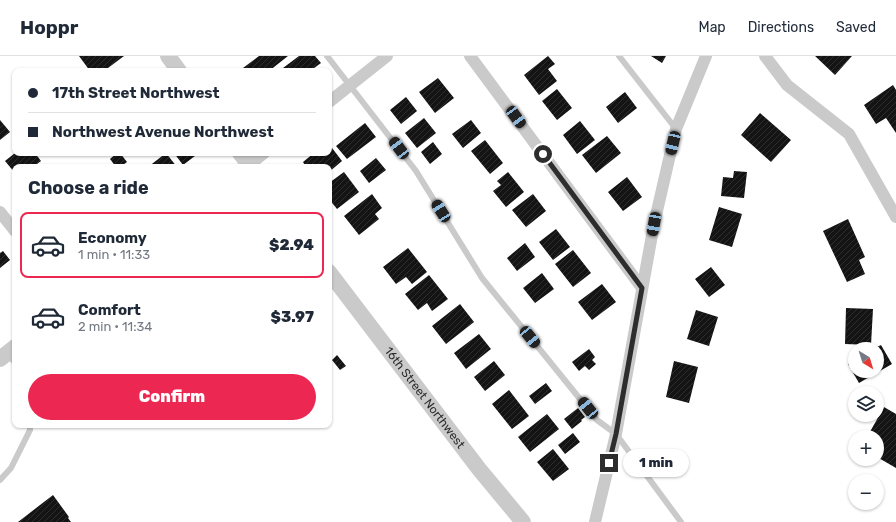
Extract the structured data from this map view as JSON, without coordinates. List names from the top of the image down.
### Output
{
  "streets": {
    "street": ["16th Street Northwest"]
  },
  "north": "bottom right",
  "page": {
    "header": "Hoppr",
    "nav": ["Map", "Directions", "Saved"],
    "banner": ["17th Street Northwest", "Northwest Avenue Northwest"],
    "heading": "Choose a ride",
    "list": [
      {
        "name": "Economy",
        "note": "1 min · 11:33",
        "value": "$2.94"
      },
      {
        "name": "Comfort",
        "note": "2 min · 11:34",
        "value": "$3.97"
      }
    ],
    "map_buttons": ["+", "−"],
    "buttons": "Confirm",
    "bubble": "1 min"
  }
}
